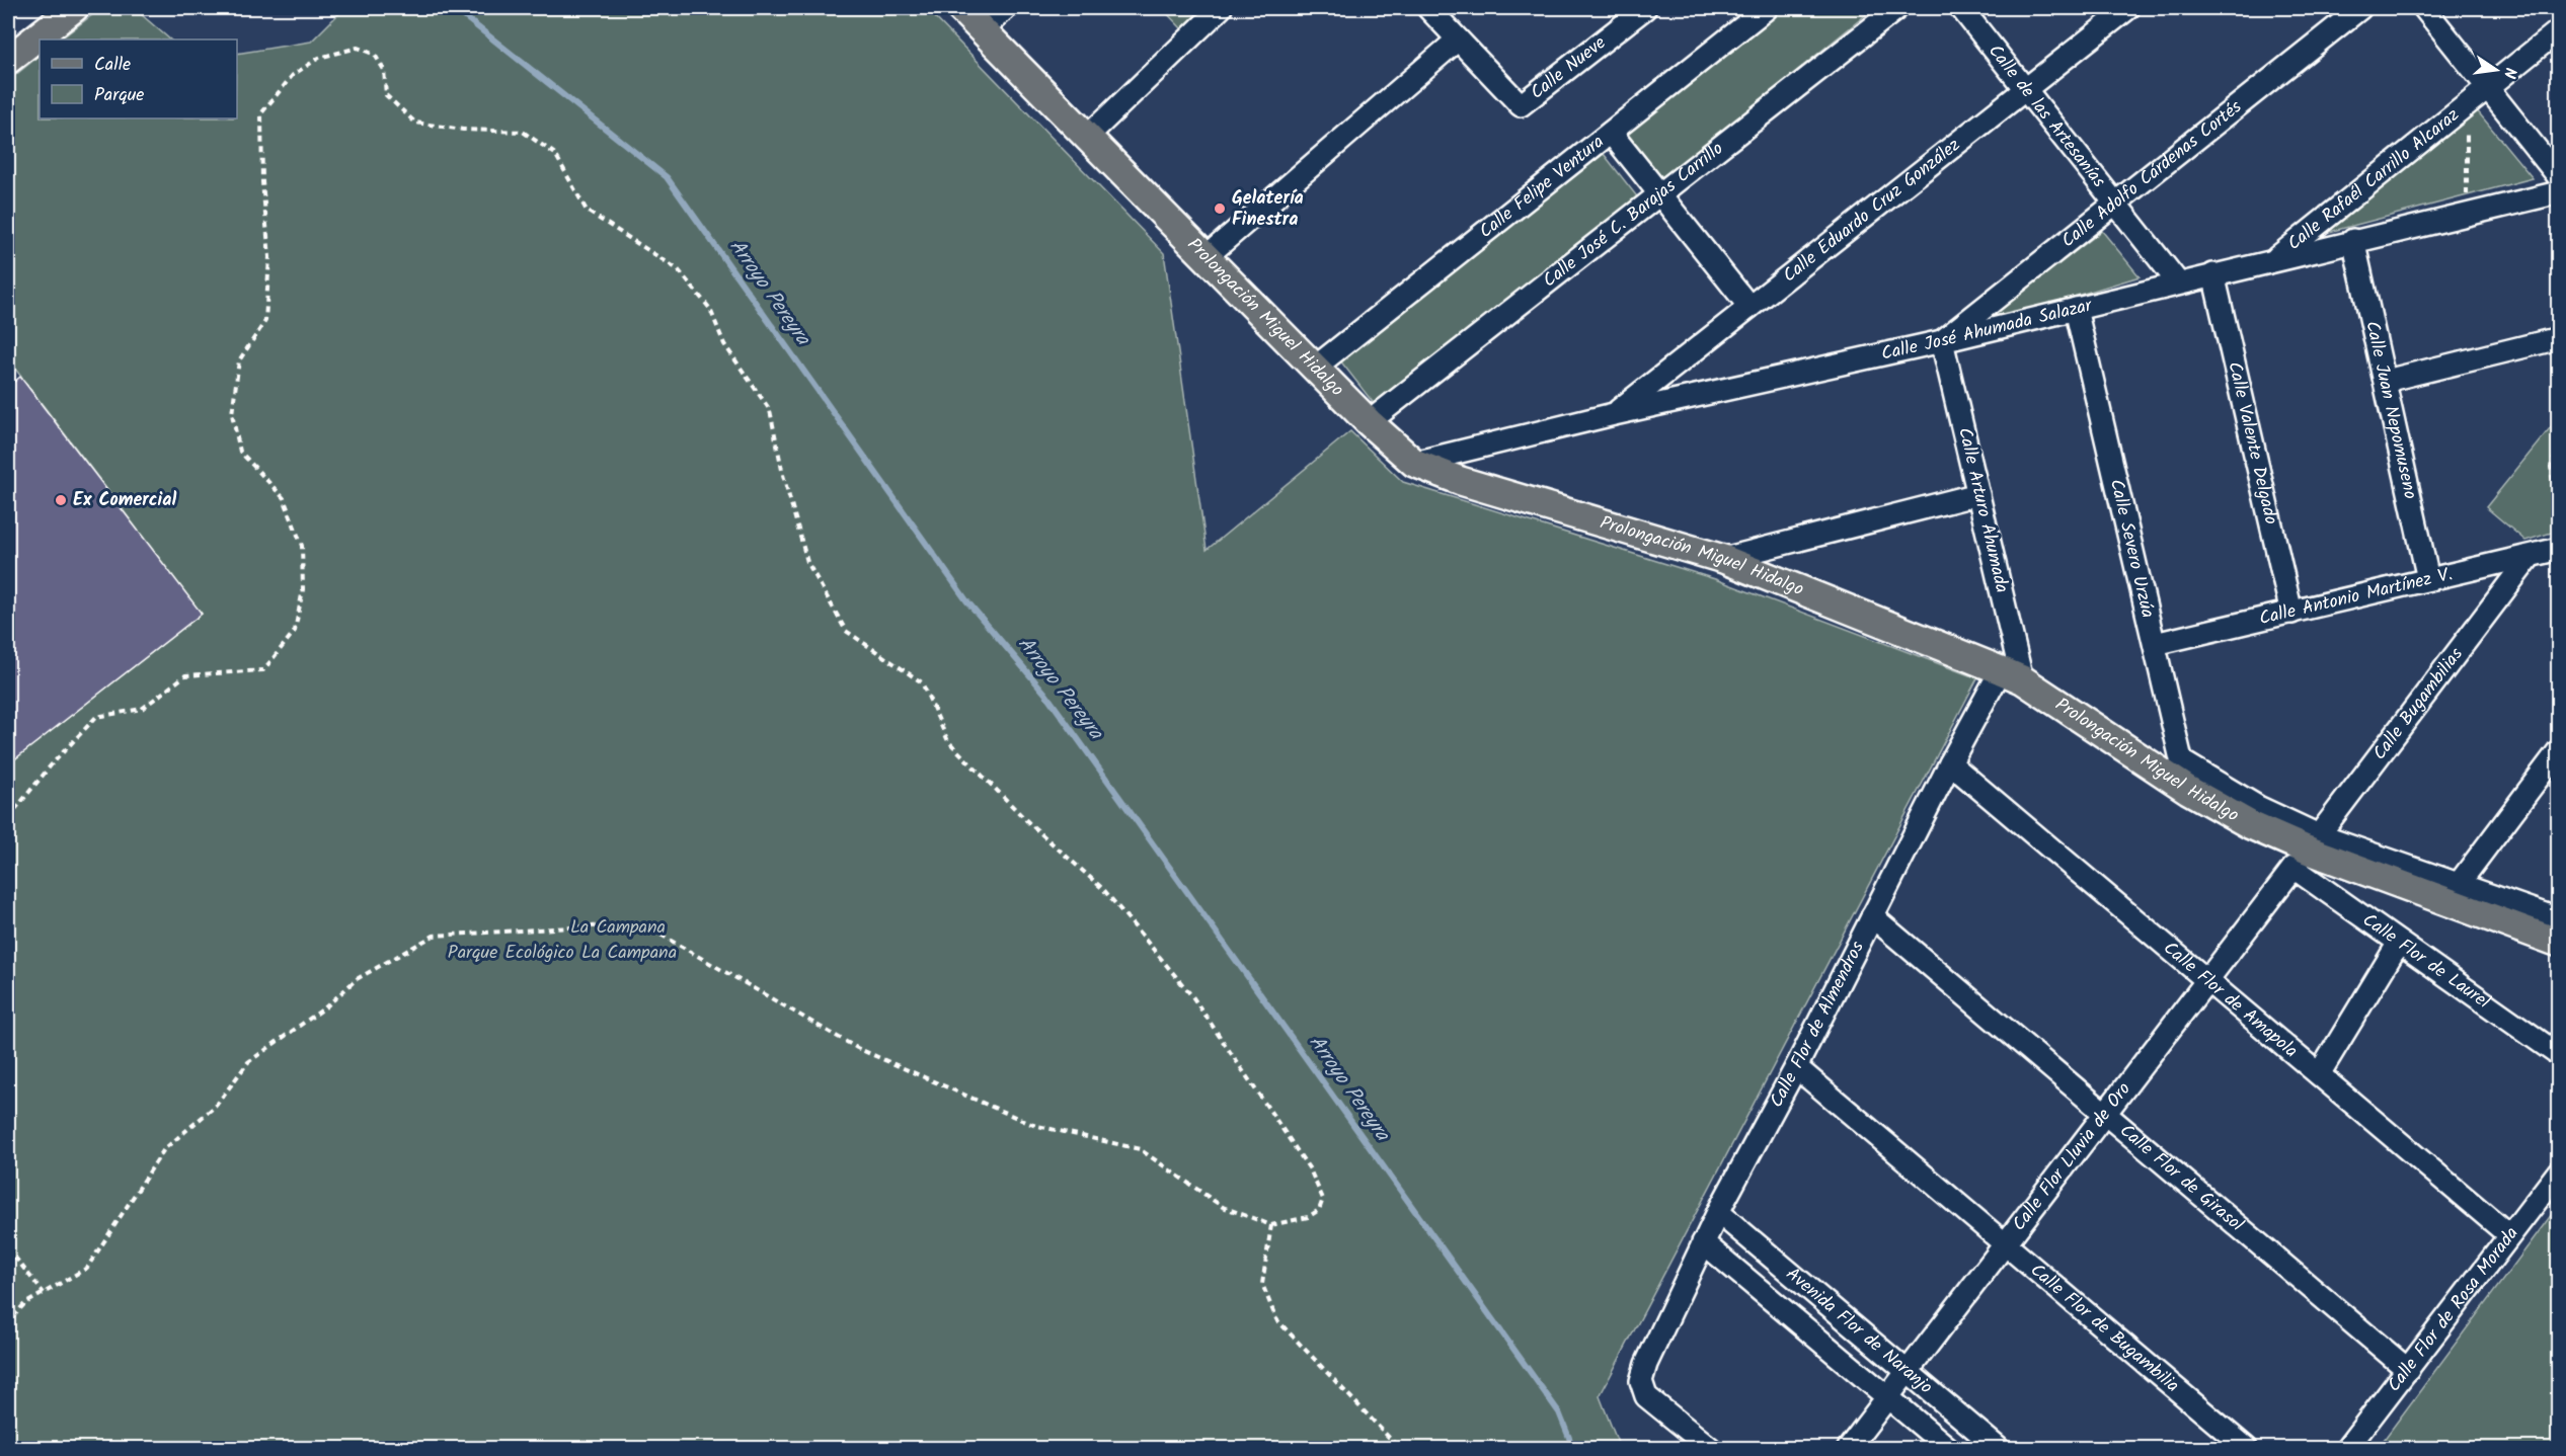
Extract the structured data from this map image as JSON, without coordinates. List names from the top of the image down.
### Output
{
  "streets": {
    "main road": ["Prolongación Miguel Hidalgo"],
    "street": [
      "Calle Nueve",
      "Calle de las Artesanías",
      "Calle Adolfo Cárdenas Cortés",
      "Calle Rafaél Carrillo Alcaraz",
      "Calle Felipe Ventura",
      "Calle Eduardo Cruz González",
      "Calle José C. Barajas Carrillo",
      "Calle José Ahumada Salazar",
      "Calle Juan Nepomuseno",
      "Calle Valente Delgado",
      "Calle Arturo Ahumada",
      "Calle Severo Urzúa",
      "Calle Antonio Martínez V.",
      "Calle Bugambilias",
      "Calle Flor de Laurel",
      "Calle Flor de Amapola",
      "Calle Flor de Almendros",
      "Calle Flor Lluvia de Oro",
      "Calle Flor de Girasol",
      "Calle Flor de Rosa Morada",
      "Calle Flor de Bugambilia",
      "Avenida Flor de Naranjo"
    ]
  },
  "crossings": [
    ["Calle de las Artesanías", "Calle Adolfo Cárdenas Cortés"],
    ["Calle de las Artesanías", "Calle Eduardo Cruz González"],
    ["Calle de las Artesanías", "Calle José Ahumada Salazar"],
    ["Calle Adolfo Cárdenas Cortés", "Calle José Ahumada Salazar"],
    ["Calle Adolfo Cárdenas Cortés", "Calle Arturo Ahumada"],
    ["Calle Rafaél Carrillo Alcaraz", "Calle José Ahumada Salazar"],
    ["Calle Felipe Ventura", "Prolongación Miguel Hidalgo"],
    ["Calle Eduardo Cruz González", "Calle José Ahumada Salazar"],
    ["Calle José C. Barajas Carrillo", "Prolongación Miguel Hidalgo"],
    ["Prolongación Miguel Hidalgo", "Calle José Ahumada Salazar"],
    ["Prolongación Miguel Hidalgo", "Calle Arturo Ahumada"],
    ["Prolongación Miguel Hidalgo", "Calle Severo Urzúa"],
    ["Prolongación Miguel Hidalgo", "Calle Bugambilias"],
    ["Prolongación Miguel Hidalgo", "Calle Flor de Laurel"],
    ["Prolongación Miguel Hidalgo", "Calle Flor de Almendros"],
    ["Prolongación Miguel Hidalgo", "Calle Flor Lluvia de Oro"],
    ["Calle José Ahumada Salazar", "Calle Juan Nepomuseno"],
    ["Calle José Ahumada Salazar", "Calle Valente Delgado"],
    ["Calle José Ahumada Salazar", "Calle Arturo Ahumada"],
    ["Calle José Ahumada Salazar", "Calle Severo Urzúa"],
    ["Calle Juan Nepomuseno", "Calle Antonio Martínez V."],
    ["Calle Valente Delgado", "Calle Antonio Martínez V."],
    ["Calle Arturo Ahumada", "Calle Flor de Almendros"],
    ["Calle Severo Urzúa", "Calle Antonio Martínez V."],
    ["Calle Severo Urzúa", "Calle Flor de Laurel"],
    ["Calle Antonio Martínez V.", "Calle Bugambilias"],
    ["Calle Bugambilias", "Calle Flor de Laurel"],
    ["Calle Bugambilias", "Calle Flor Lluvia de Oro"],
    ["Calle Flor de Laurel", "Calle Flor Lluvia de Oro"],
    ["Calle Flor de Amapola", "Calle Flor de Almendros"],
    ["Calle Flor de Amapola", "Calle Flor Lluvia de Oro"],
    ["Calle Flor de Amapola", "Calle Flor de Rosa Morada"],
    ["Calle Flor de Almendros", "Calle Flor de Girasol"],
    ["Calle Flor de Almendros", "Calle Flor de Bugambilia"],
    ["Calle Flor de Almendros", "Avenida Flor de Naranjo"],
    ["Calle Flor Lluvia de Oro", "Calle Flor de Girasol"],
    ["Calle Flor Lluvia de Oro", "Calle Flor de Bugambilia"],
    ["Calle Flor Lluvia de Oro", "Avenida Flor de Naranjo"],
    ["Calle Flor de Girasol", "Calle Flor de Rosa Morada"]
  ],
  "water": ["Arroyo Pereyra"],
  "parks": ["La Campana", "Parque Ecológico La Campana"],
  "places": ["Gelatería Finestra", "Ex Comercial"],
  "legend": ["Calle", "Parque"],
  "north": "right"
}
